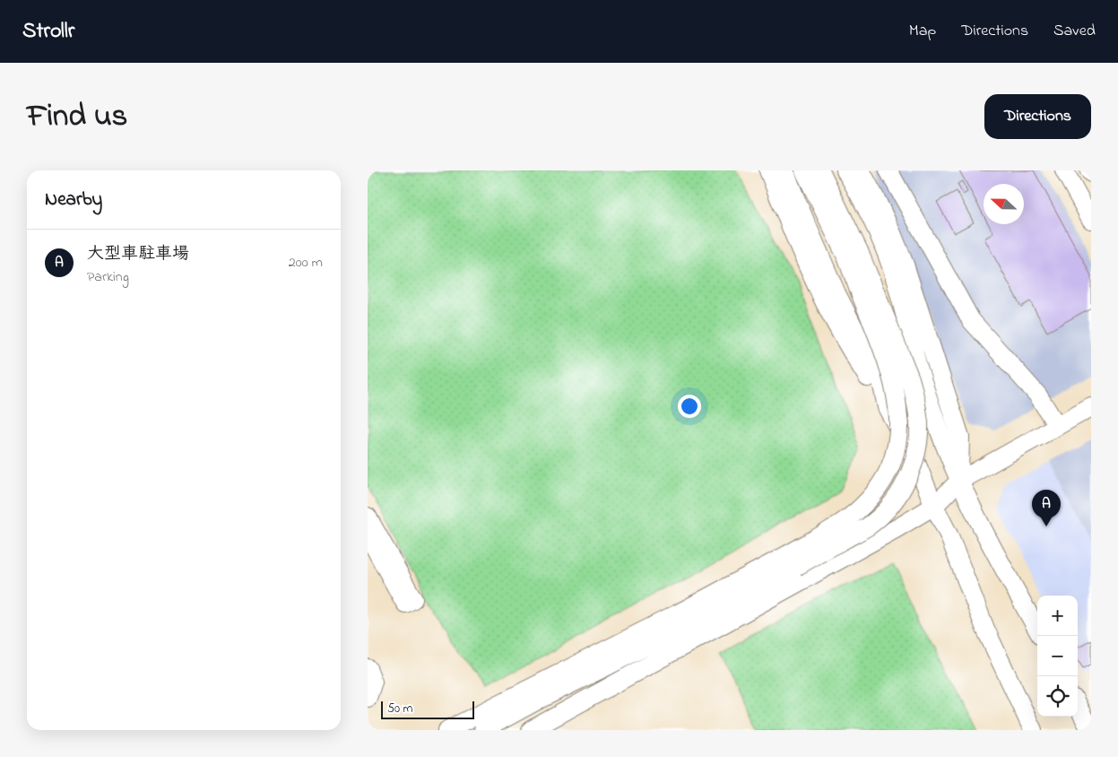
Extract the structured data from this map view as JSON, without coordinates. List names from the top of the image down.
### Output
{
  "scale_bar": "50 m",
  "north": "left",
  "page": {
    "header": "Strollr",
    "nav": ["Map", "Directions", "Saved"],
    "title": "Find us",
    "buttons": "Directions",
    "heading": "Nearby",
    "list": [
      {
        "mark": "A",
        "name": "大型車駐車場",
        "note": "Parking",
        "value": "200 m"
      }
    ],
    "pins": "A",
    "map_buttons": ["+", "−"],
    "scale": "50 m"
  }
}
